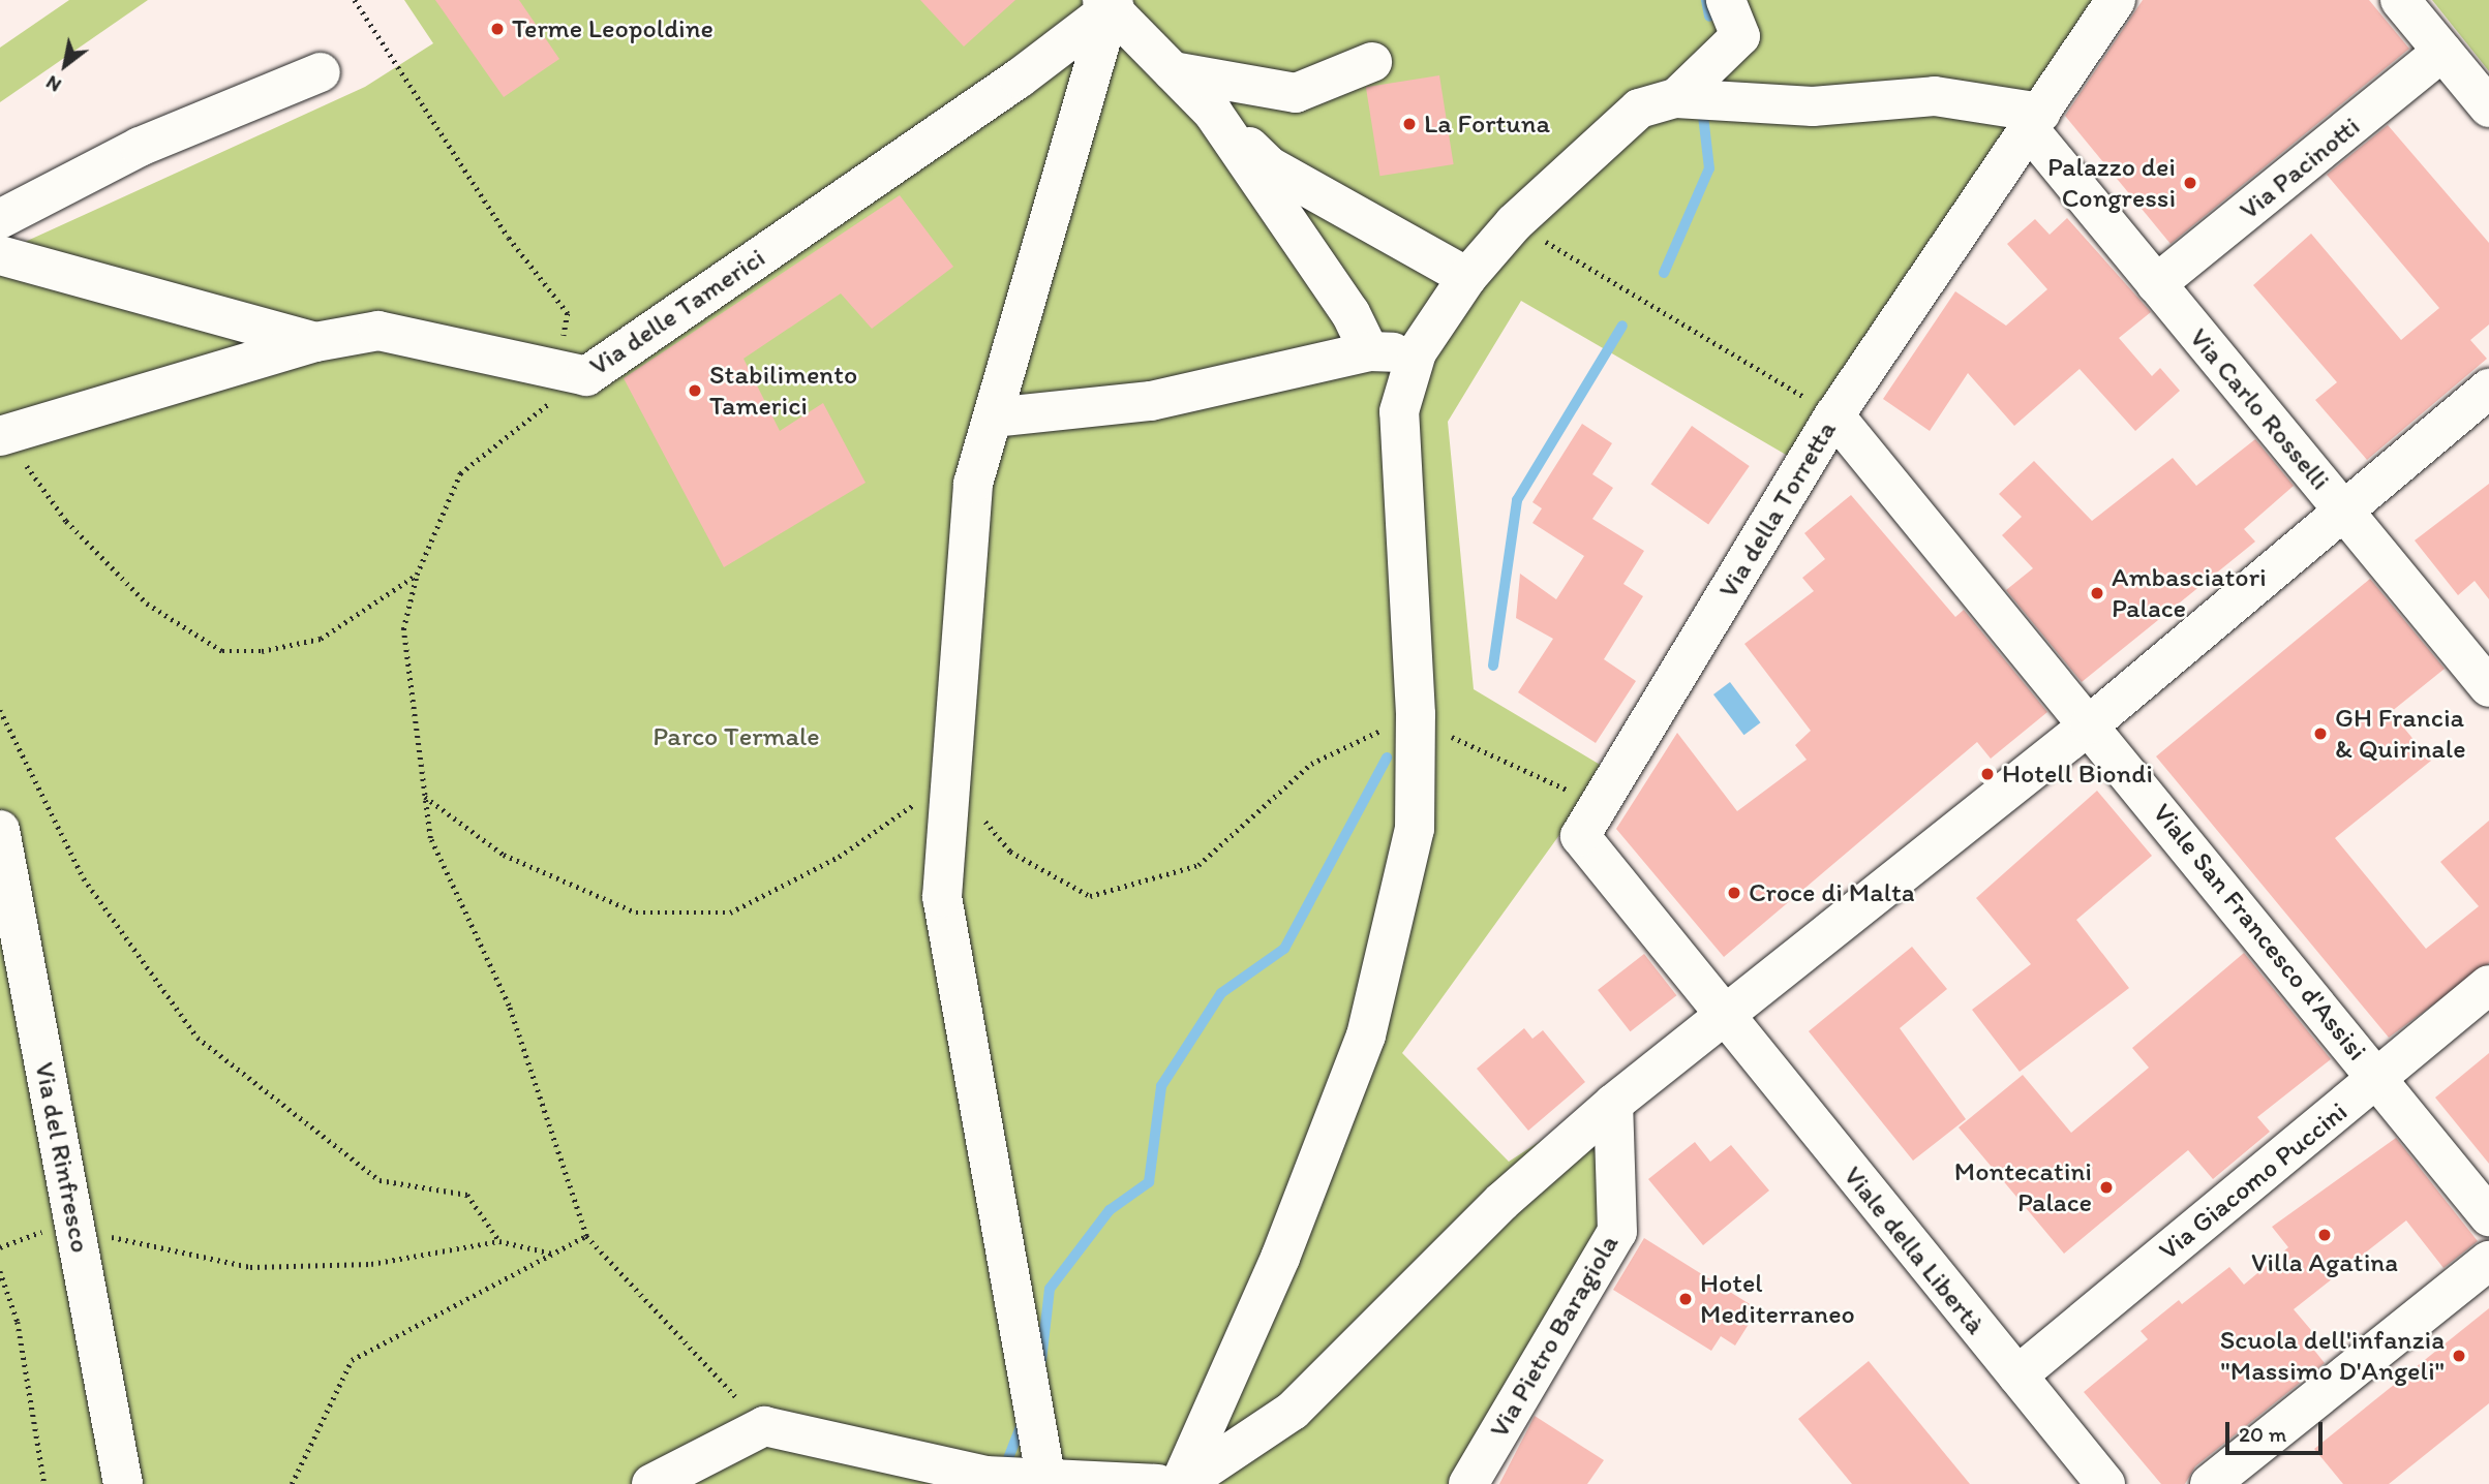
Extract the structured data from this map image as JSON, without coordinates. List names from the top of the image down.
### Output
{
  "streets": {
    "street": [
      "Via Pacinotti",
      "Via delle Tamerici",
      "Via Carlo Rosselli",
      "Via della Torretta",
      "Viale San Francesco d'Assisi",
      "Via del Rinfresco",
      "Via Giacomo Puccini",
      "Viale della Libertà",
      "Via Pietro Baragiola"
    ]
  },
  "crossings": [
    ["Via Pacinotti", "Via Carlo Rosselli"],
    ["Via Carlo Rosselli", "Via della Torretta"],
    ["Via della Torretta", "Viale San Francesco d'Assisi"],
    ["Via della Torretta", "Viale della Libertà"],
    ["Viale San Francesco d'Assisi", "Via Giacomo Puccini"],
    ["Via Giacomo Puccini", "Viale della Libertà"]
  ],
  "parks": ["Parco Termale"],
  "places": [
    "Terme Leopoldine",
    "La Fortuna",
    "Palazzo dei Congressi",
    "Stabilimento Tamerici",
    "Ambasciatori Palace",
    "GH Francia & Quirinale",
    "Hotell Biondi",
    "Croce di Malta",
    "Montecatini Palace",
    "Villa Agatina",
    "Hotel Mediterraneo",
    "Scuola dell'infanzia \"Massimo D'Angeli\""
  ],
  "scale_bar": "20 m",
  "north": "bottom left"
}
